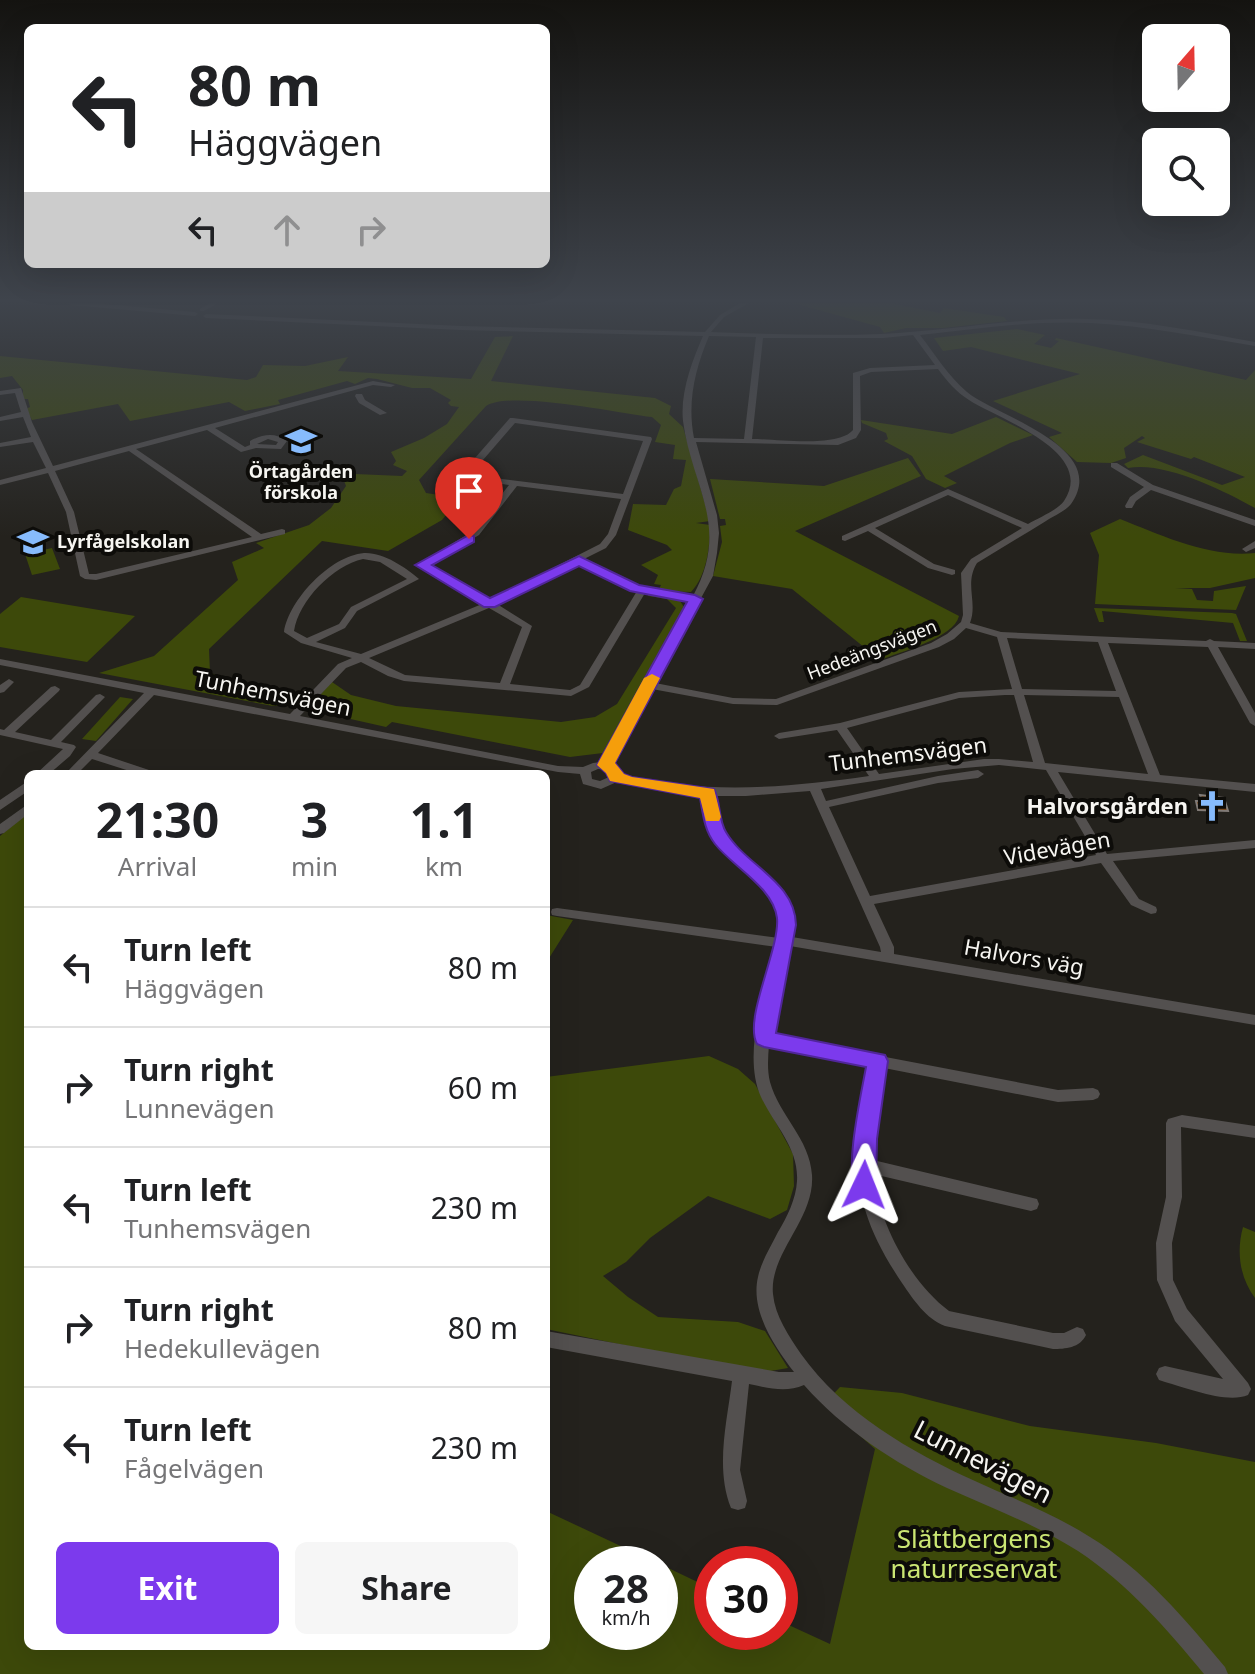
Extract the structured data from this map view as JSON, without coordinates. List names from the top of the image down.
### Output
{
  "streets": {
    "street": [
      "Hedeängsvägen",
      "Tunhemsvägen",
      "Videvägen",
      "Halvors väg",
      "Lunnevägen"
    ]
  },
  "crossings": [
    ["Tunhemsvägen", "Lunnevägen"],
    ["Halvors väg", "Lunnevägen"]
  ],
  "parks": ["Slättbergens naturreservat"],
  "places": {
    "school or university": ["Örtagården förskola", "Lyrfågelskolan"],
    "church": ["Halvorsgården"]
  },
  "north": "top",
  "page": {
    "turn": ["80 m", "Häggvägen"],
    "eta": [
      "21:30",
      "Arrival",
      "3",
      "min",
      "1.1",
      "km"
    ],
    "list": [
      {
        "name": "Turn left",
        "note": "Häggvägen",
        "value": "80 m"
      },
      {
        "name": "Turn right",
        "note": "Lunnevägen",
        "value": "60 m"
      },
      {
        "name": "Turn left",
        "note": "Tunhemsvägen",
        "value": "230 m"
      },
      {
        "name": "Turn right",
        "note": "Hedekullevägen",
        "value": "80 m"
      },
      {
        "name": "Turn left",
        "note": "Fågelvägen",
        "value": "230 m"
      }
    ],
    "buttons": ["Exit", "Share"],
    "speed": "28 km/h",
    "limit": "30"
  }
}
